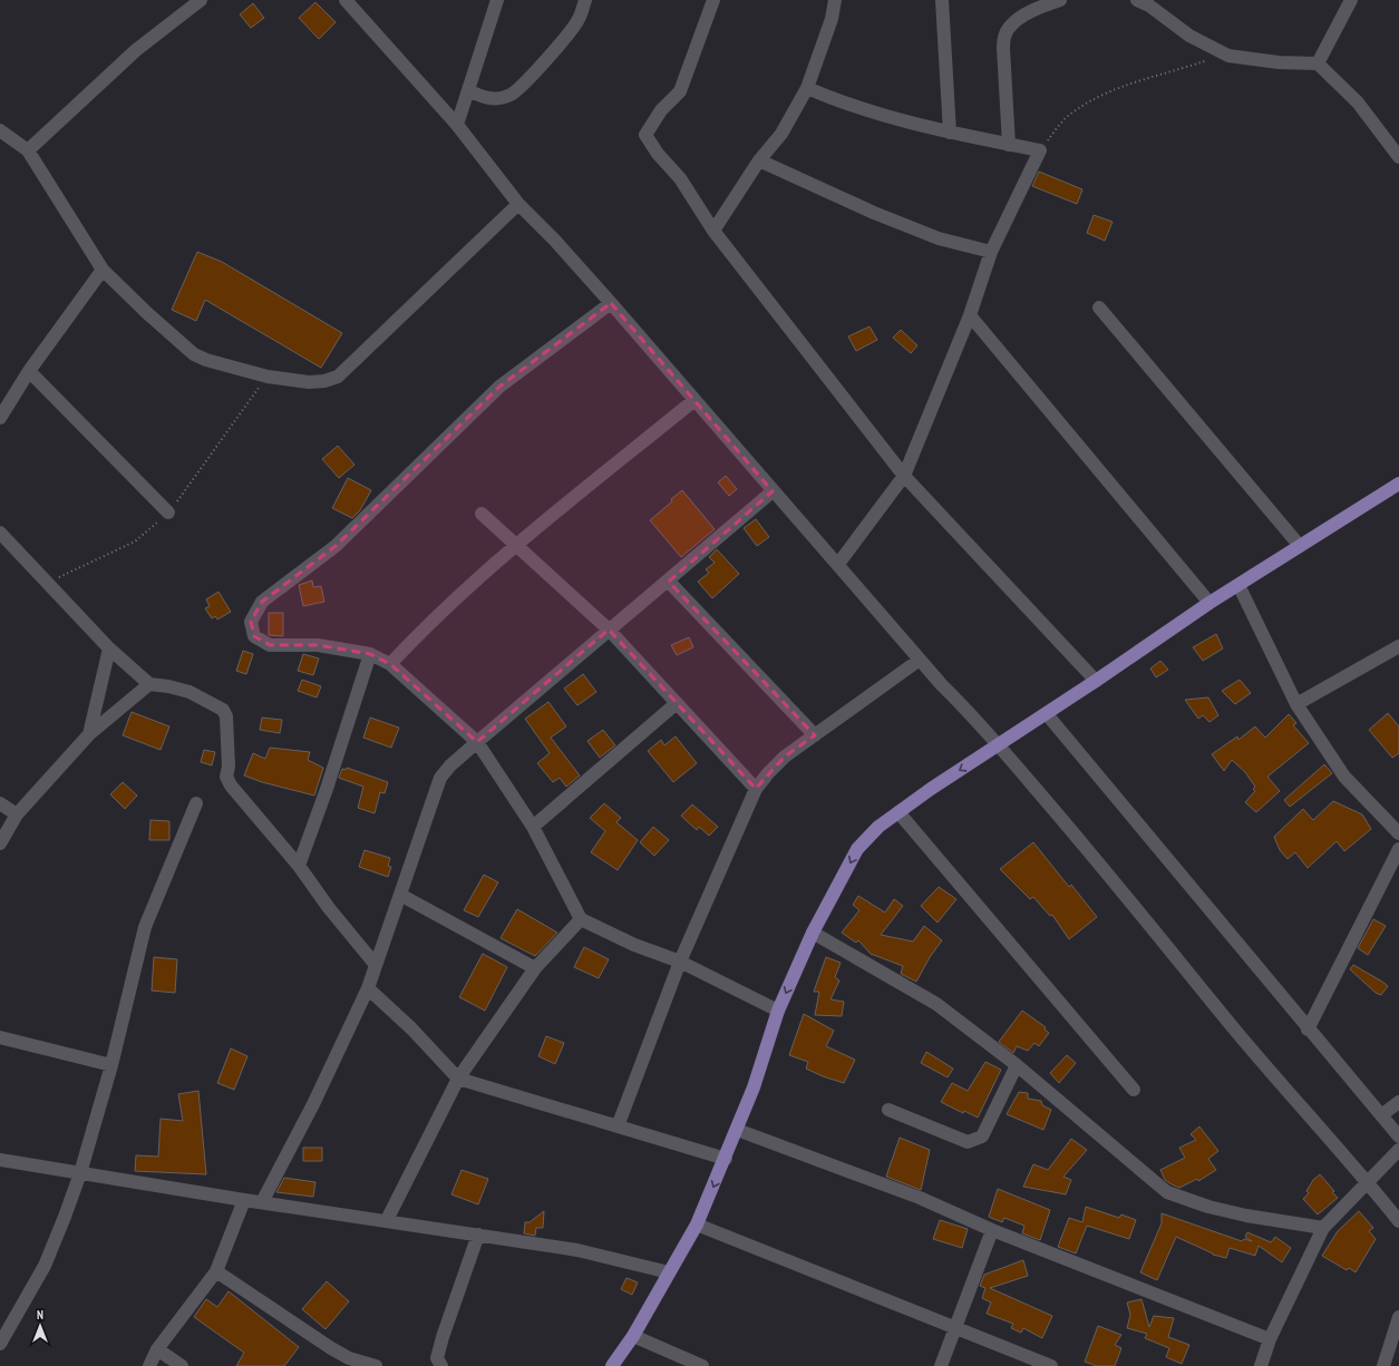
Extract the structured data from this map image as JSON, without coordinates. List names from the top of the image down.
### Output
{
  "north": "top"
}
